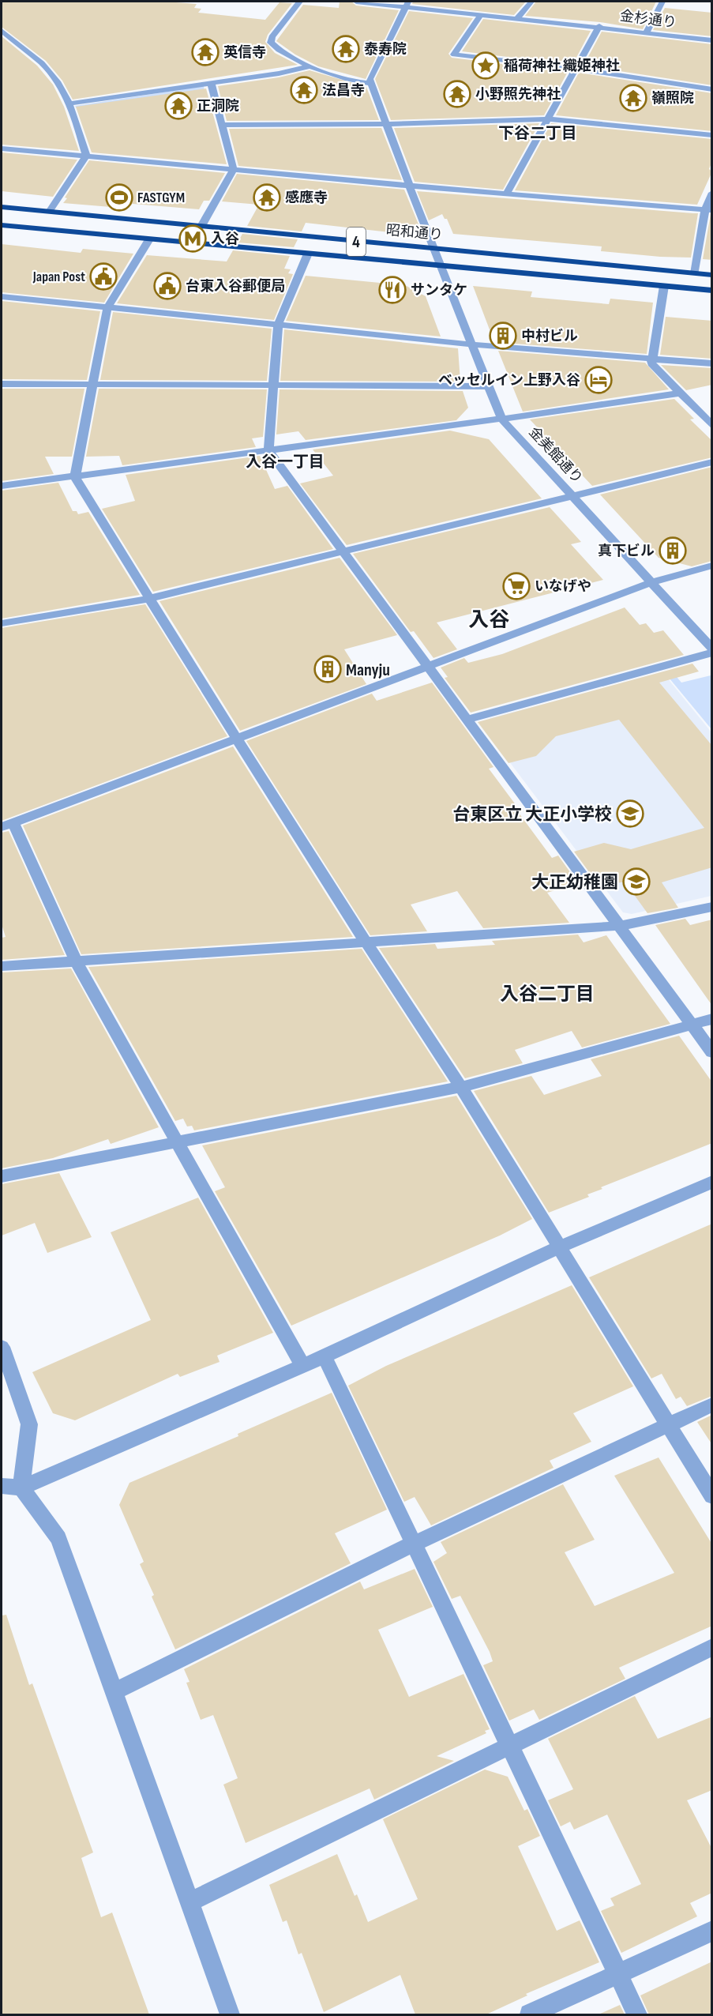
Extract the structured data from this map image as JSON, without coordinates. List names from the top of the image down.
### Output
{
  "streets": {
    "highway": ["昭和通り", "4"],
    "street": ["金杉通り", "金美館通り"]
  },
  "crossings": [
    ["昭和通り", "金美館通り"]
  ],
  "districts": [
    "下谷二丁目",
    "入谷一丁目",
    "入谷",
    "入谷二丁目"
  ],
  "places": {
    "temple": [
      "泰寿院",
      "英信寺",
      "法昌寺",
      "小野照先神社",
      "嶺照院",
      "正洞院",
      "感應寺"
    ],
    "place": ["稲荷神社 織姫神社"],
    "sports": ["FASTGYM"],
    "metro station": ["入谷"],
    "public building": ["Japan Post", "台東入谷郵便局"],
    "restaurant": ["サンタケ"],
    "building": ["中村ビル", "真下ビル", "Manyju"],
    "hotel": ["ベッセルイン上野入谷"],
    "supermarket": ["いなげや"],
    "school or university": ["台東区立 大正小学校", "大正幼稚園"]
  }
}
